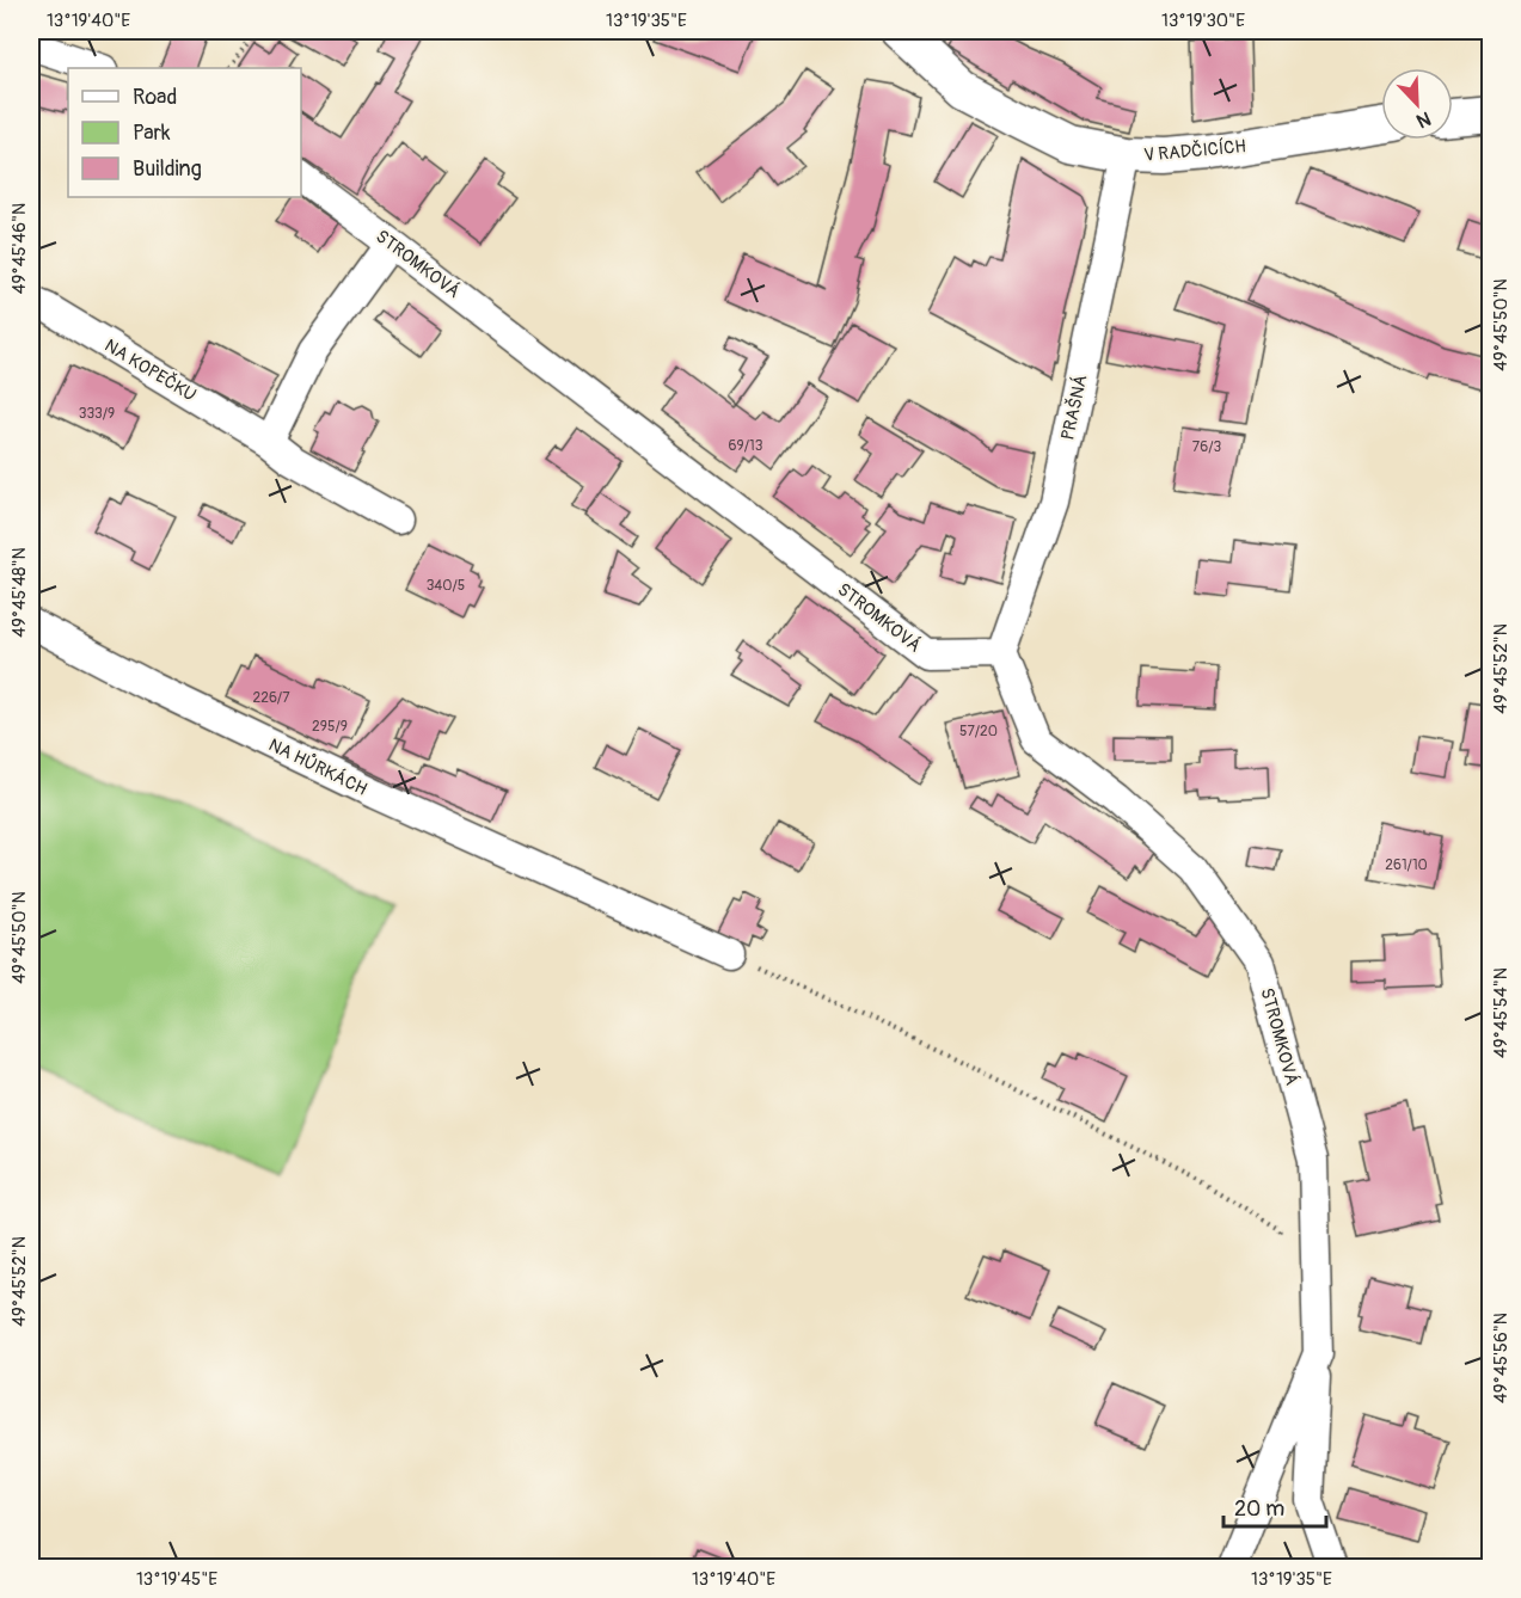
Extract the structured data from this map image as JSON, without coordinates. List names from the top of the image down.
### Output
{
  "streets": {
    "street": [
      "V RADČICÍCH",
      "STROMKOVÁ",
      "NA KOPEČKU",
      "PRAŠNÁ",
      "NA HŮRKÁCH"
    ]
  },
  "crossings": [
    ["V RADČICÍCH", "PRAŠNÁ"],
    ["STROMKOVÁ", "PRAŠNÁ"]
  ],
  "house_numbers": [
    "333/9",
    "69/13",
    "76/3",
    "340/5",
    "226/7",
    "295/9",
    "57/20",
    "261/10"
  ],
  "legend": ["Road", "Park", "Building"],
  "scale_bar": "20 m",
  "north": "bottom right",
  "coordinates": [
    "13°19'40\"E",
    "13°19'35\"E",
    "13°19'30\"E",
    "49°45'46\"N",
    "49°45'50\"N",
    "49°45'48\"N",
    "49°45'52\"N",
    "49°45'54\"N",
    "49°45'56\"N",
    "13°19'45\"E"
  ]
}
